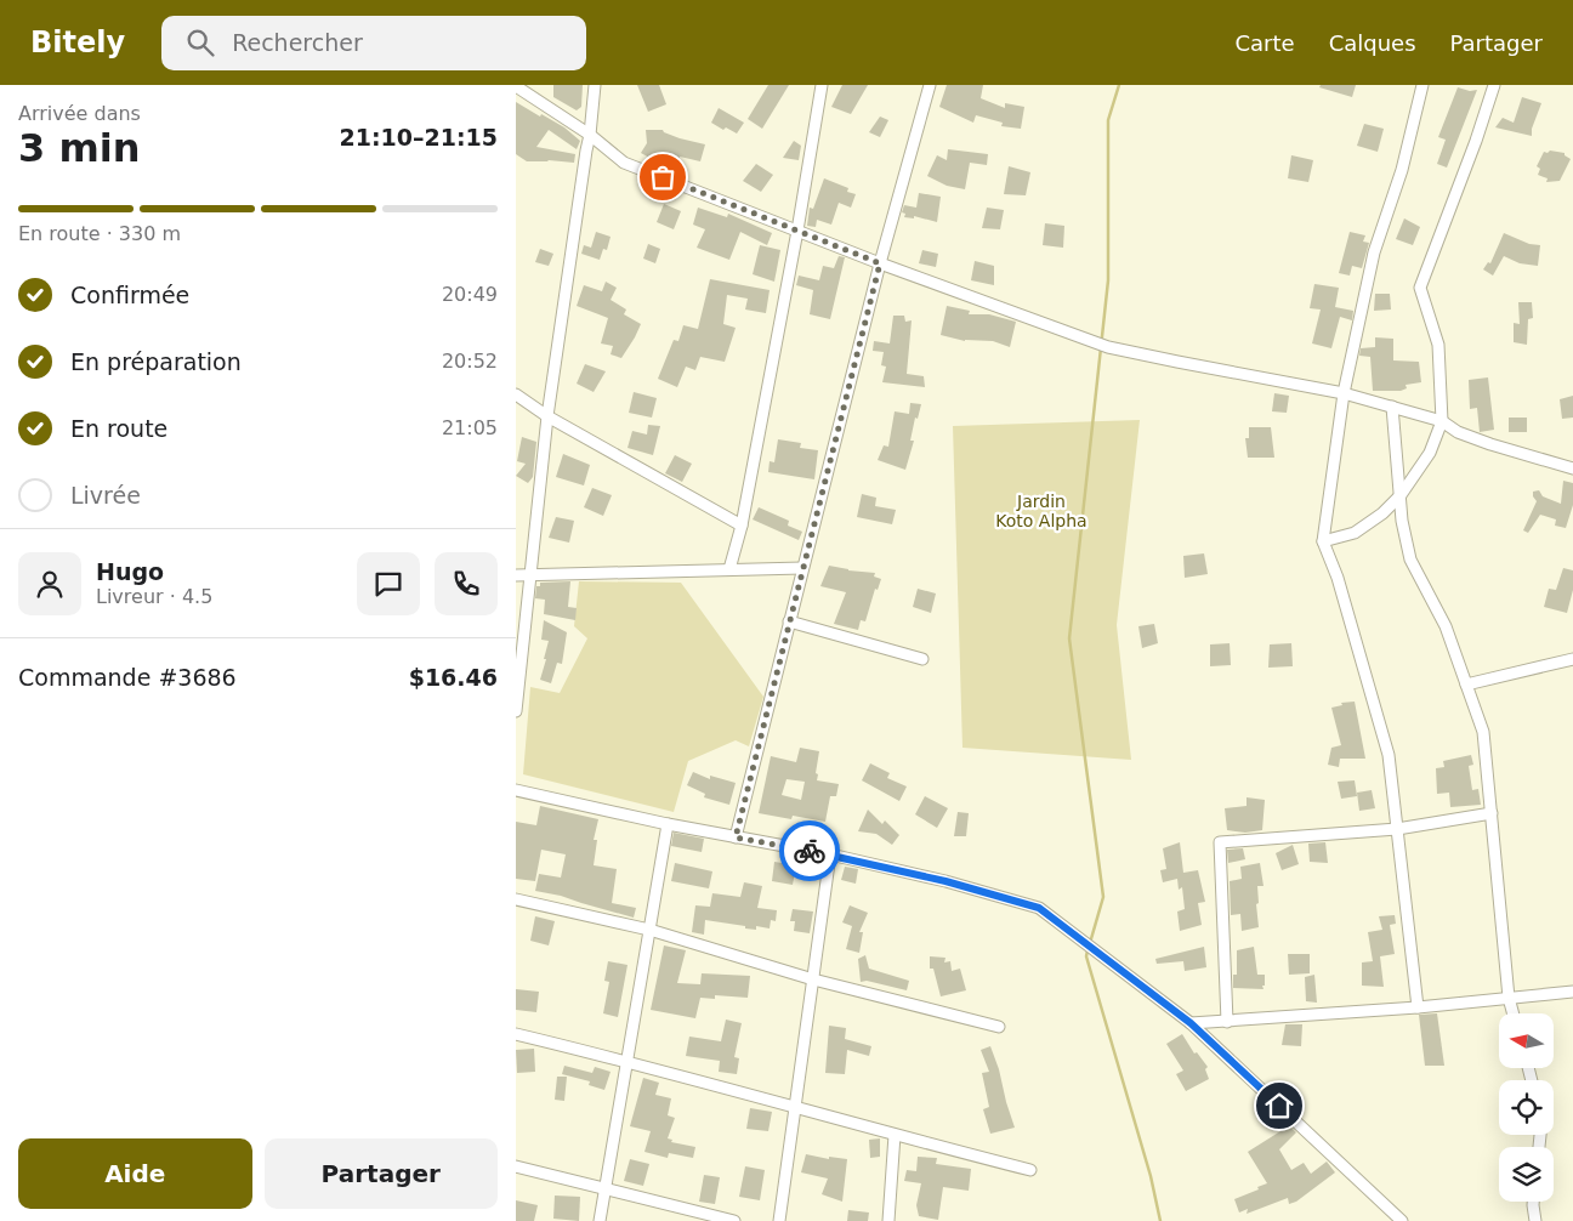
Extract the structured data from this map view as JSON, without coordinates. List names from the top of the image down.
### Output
{
  "parks": ["Jardin Koto Alpha"],
  "north": "left",
  "page": {
    "header": "Bitely",
    "search": "Rechercher",
    "nav": ["Carte", "Calques", "Partager"],
    "heading": ["3 min", "Arrivée dans", "21:10–21:15"],
    "panel": [
      "Hugo",
      "Livreur · 4.5",
      "Commande #3686",
      "$16.46"
    ],
    "bar": "En route · 330 m",
    "list": [
      ["Confirmée", "20:49"],
      ["En préparation", "20:52"],
      ["En route", "21:05"],
      "Livrée"
    ],
    "buttons": ["Aide", "Partager"]
  }
}
